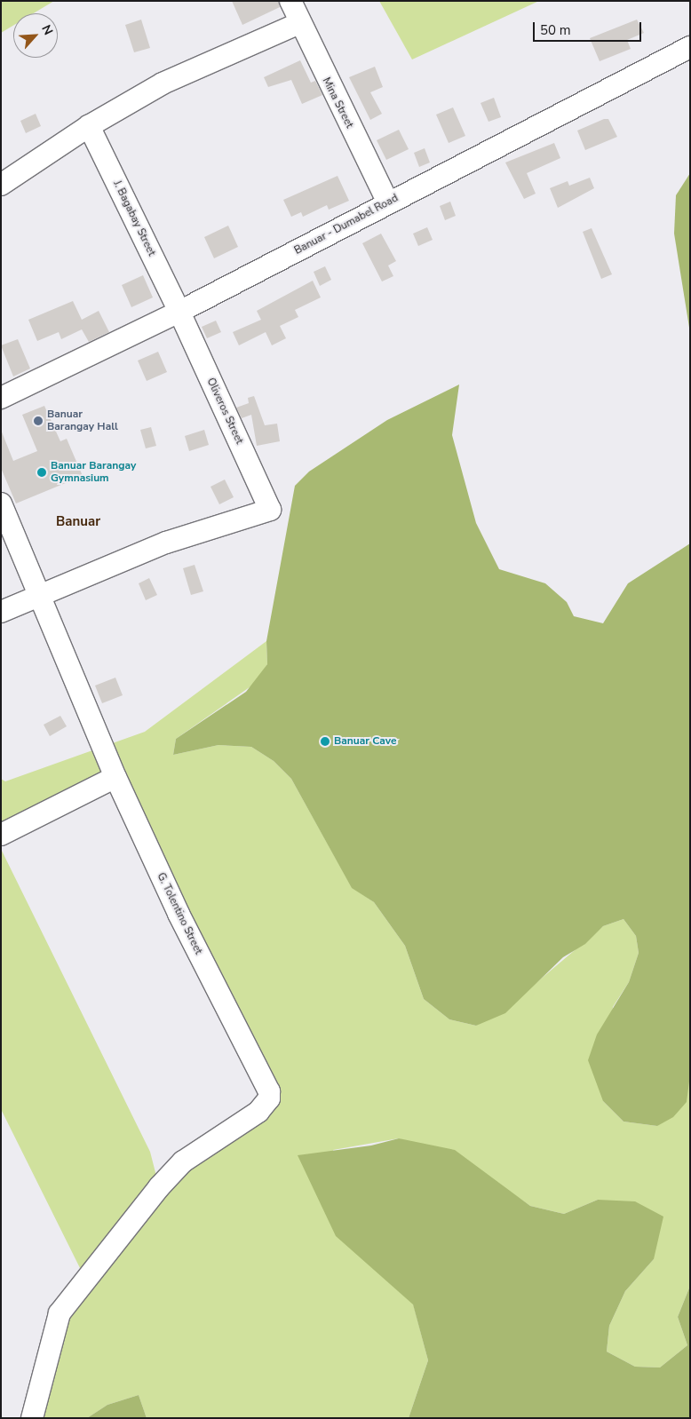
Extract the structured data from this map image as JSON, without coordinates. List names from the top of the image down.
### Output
{
  "streets": {
    "street": [
      "Mina Street",
      "J. Bagabay Street",
      "Banuar - Dumabel Road",
      "Oliveros Street",
      "G. Tolentino Street"
    ]
  },
  "crossings": [
    ["Mina Street", "Banuar - Dumabel Road"],
    ["J. Bagabay Street", "Banuar - Dumabel Road"],
    ["J. Bagabay Street", "Oliveros Street"],
    ["Banuar - Dumabel Road", "Oliveros Street"],
    ["Oliveros Street", "G. Tolentino Street"]
  ],
  "districts": ["Banuar"],
  "places": ["Banuar Barangay Hall", "Banuar Barangay Gymnasium", "Banuar Cave"],
  "scale_bar": "50 m",
  "north": "top right"
}
